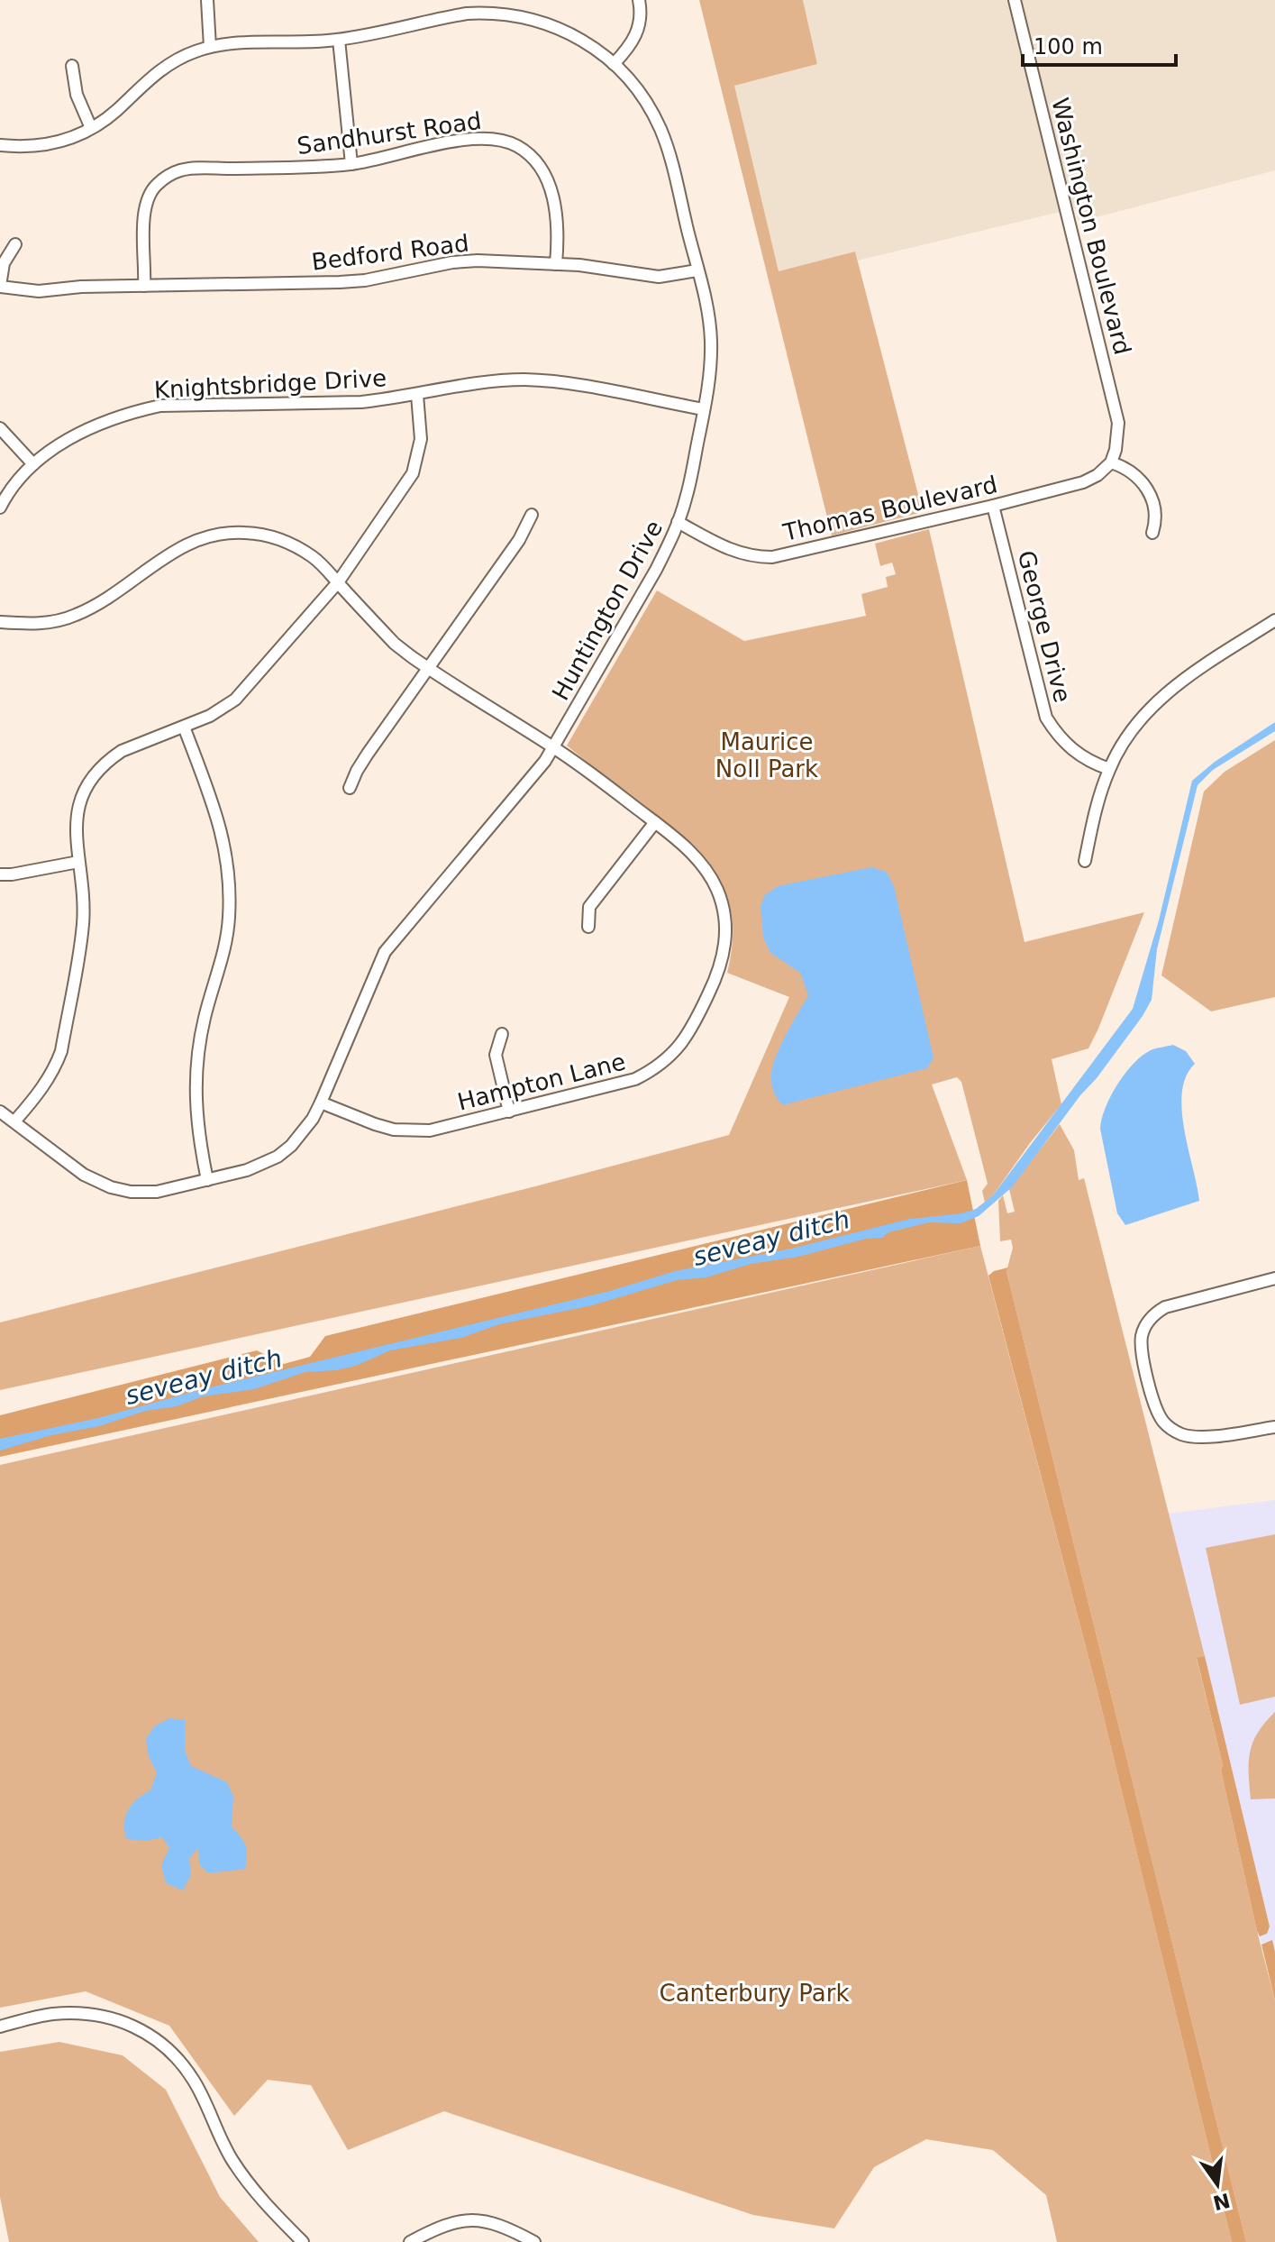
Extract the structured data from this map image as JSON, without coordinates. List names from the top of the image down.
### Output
{
  "streets": {
    "street": [
      "Sandhurst Road",
      "Washington Boulevard",
      "Bedford Road",
      "Knightsbridge Drive",
      "Thomas Boulevard",
      "Huntington Drive",
      "George Drive",
      "Hampton Lane"
    ]
  },
  "crossings": [
    ["Sandhurst Road", "Bedford Road"],
    ["Washington Boulevard", "Thomas Boulevard"],
    ["Bedford Road", "Huntington Drive"],
    ["Knightsbridge Drive", "Huntington Drive"],
    ["Thomas Boulevard", "Huntington Drive"],
    ["Thomas Boulevard", "George Drive"],
    ["Huntington Drive", "Hampton Lane"]
  ],
  "water": ["seveay ditch"],
  "parks": ["Maurice Noll Park", "Canterbury Park"],
  "scale_bar": "100 m",
  "north": "bottom"
}
